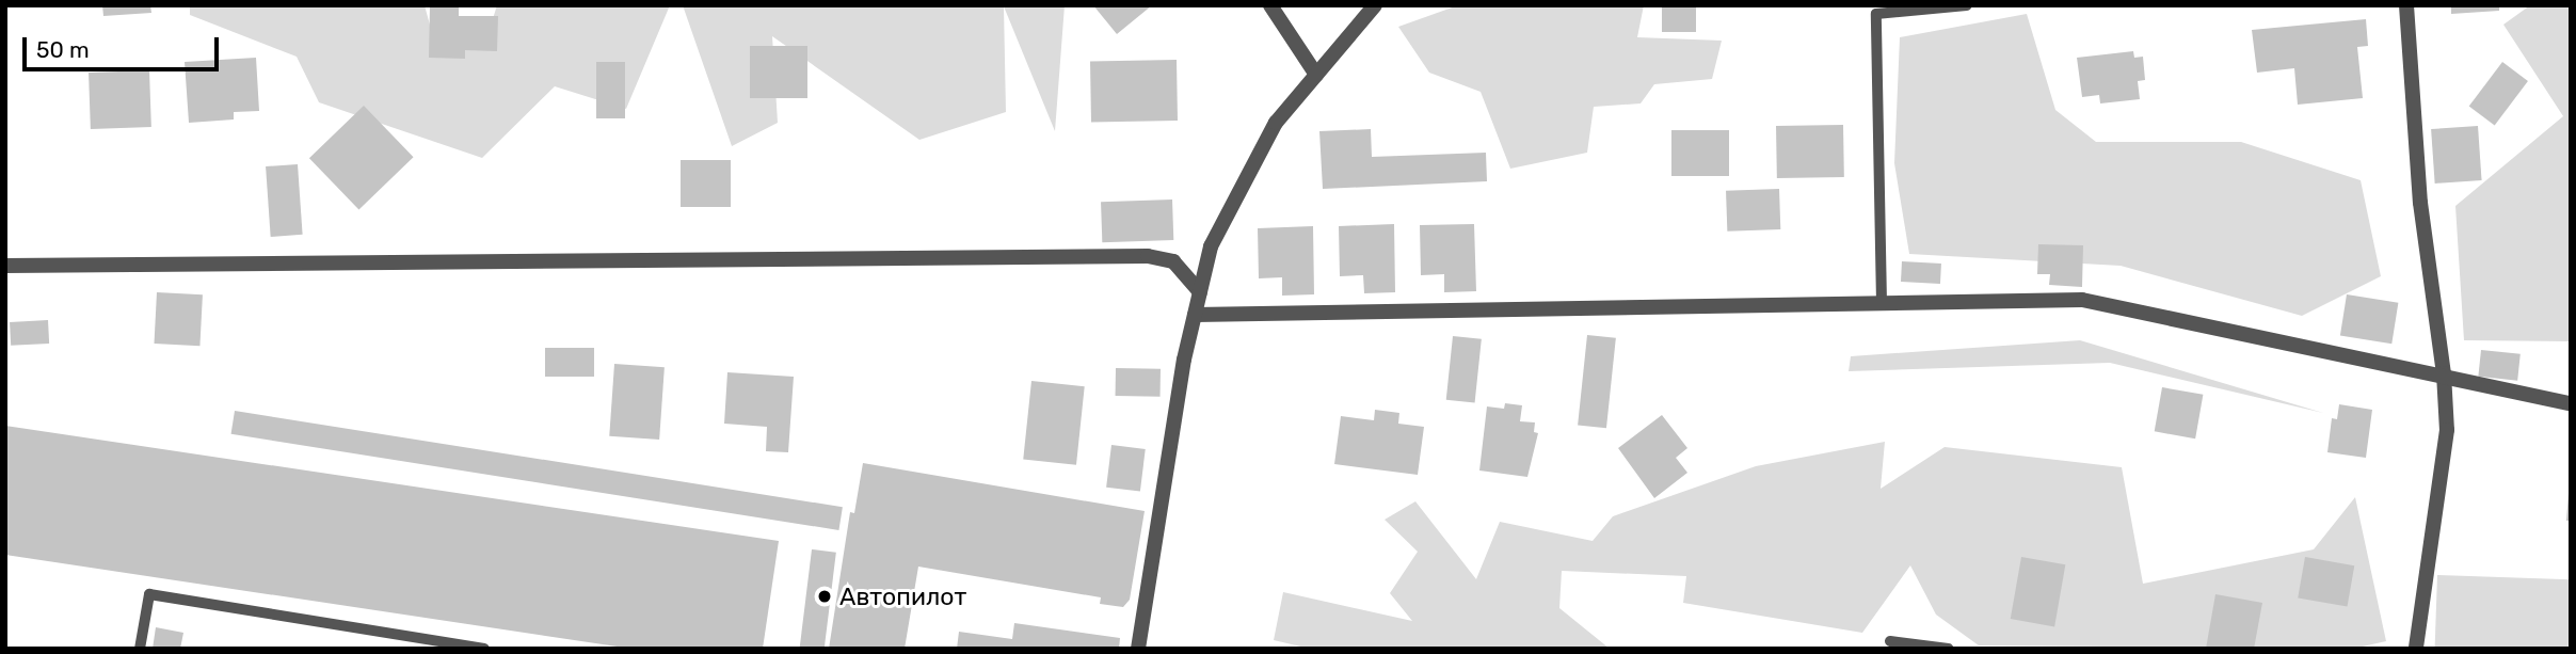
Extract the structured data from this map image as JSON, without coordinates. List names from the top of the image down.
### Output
{
  "places": ["Автопилот"],
  "scale_bar": "50 m"
}
